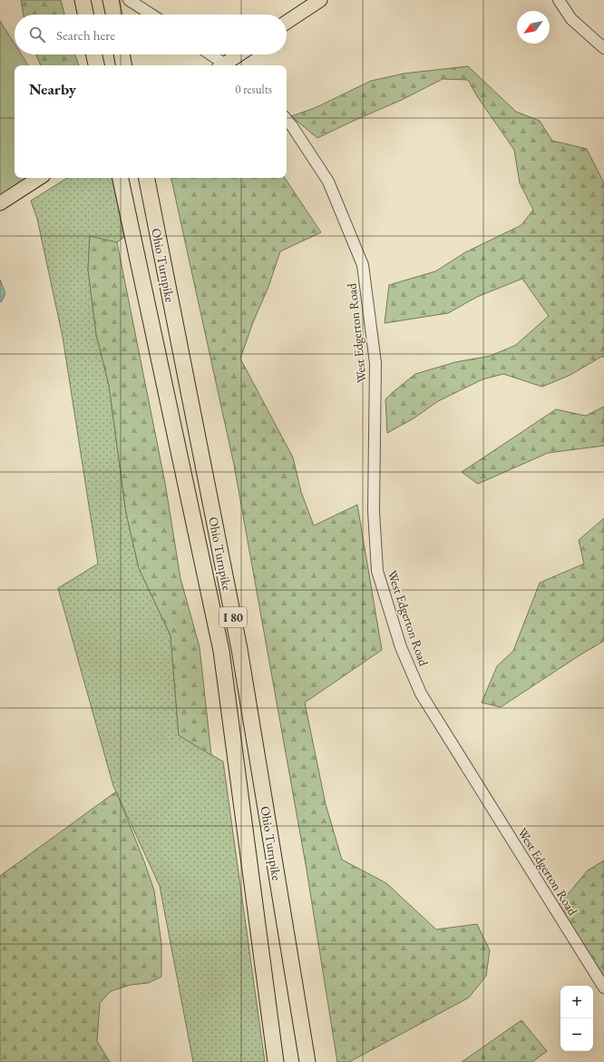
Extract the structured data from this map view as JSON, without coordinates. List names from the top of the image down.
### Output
{
  "streets": {
    "highway": ["Ohio Turnpike", "I 80"],
    "street": ["West Edgerton Road"]
  },
  "north": "bottom left",
  "page": {
    "search": "Search here",
    "heading": ["Nearby", "0 results"],
    "map_buttons": ["+", "−"]
  }
}
